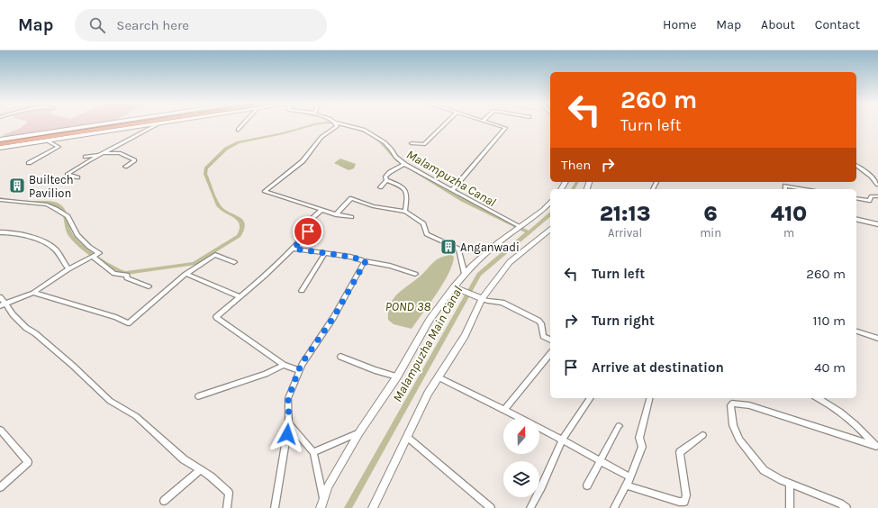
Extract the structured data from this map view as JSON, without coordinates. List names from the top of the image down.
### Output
{
  "water": ["Malampuzha Canal", "POND 38", "Malampuzha Main Canal"],
  "places": {
    "building": ["Builtech Pavilion", "Anganwadi"]
  },
  "north": "top",
  "page": {
    "header": "Map",
    "search": "Search here",
    "nav": [
      "Home",
      "Map",
      "About",
      "Contact"
    ],
    "turn": ["260 m", "Turn left"],
    "then": "Then",
    "eta": [
      "21:13",
      "Arrival",
      "6",
      "min",
      "410",
      "m"
    ],
    "list": [
      {
        "name": "Turn left",
        "value": "260 m"
      },
      {
        "name": "Turn right",
        "value": "110 m"
      },
      {
        "name": "Arrive at destination",
        "value": "40 m"
      }
    ]
  }
}
